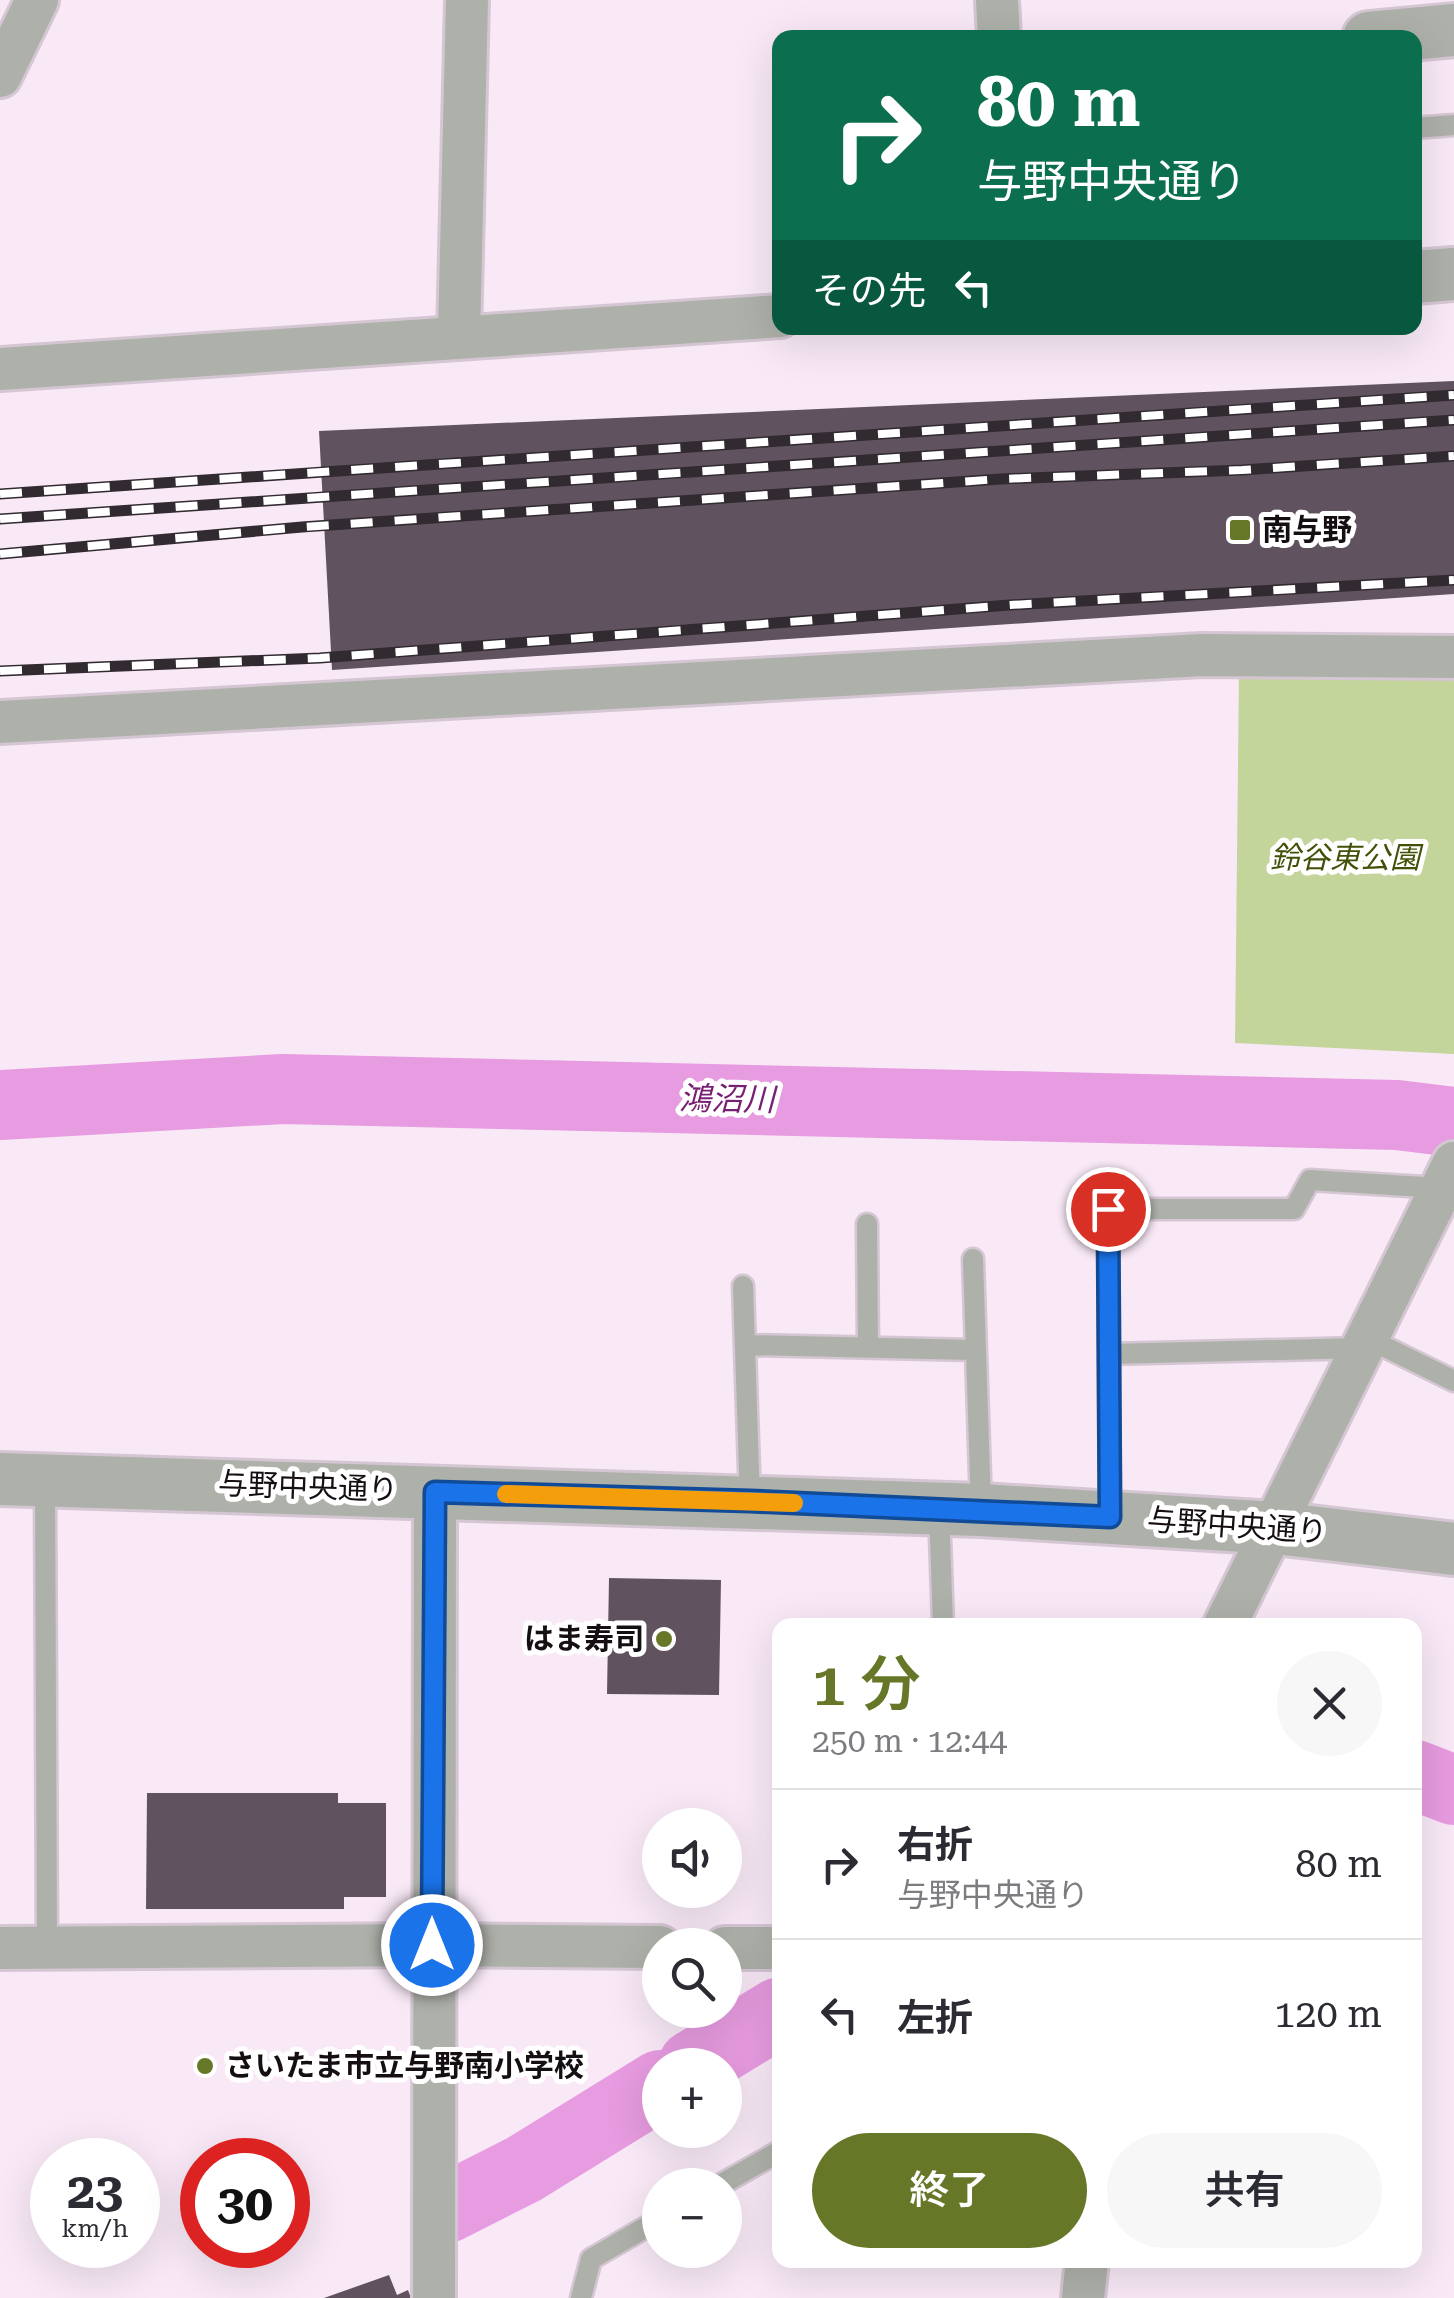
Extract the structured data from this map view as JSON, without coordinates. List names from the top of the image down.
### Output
{
  "streets": {
    "street": ["与野中央通り"]
  },
  "water": ["鴻沼川"],
  "parks": ["鈴谷東公園"],
  "places": {
    "transit": ["南与野"],
    "other": ["はま寿司", "さいたま市立与野南小学校"]
  },
  "page": {
    "turn": ["80 m", "与野中央通り"],
    "then": "その先",
    "heading": ["1 分", "250 m · 12:44"],
    "list": [
      {
        "name": "右折",
        "note": "与野中央通り",
        "value": "80 m"
      },
      {
        "name": "左折",
        "value": "120 m"
      }
    ],
    "map_buttons": ["+", "−"],
    "buttons": ["終了", "共有"],
    "speed": "23 km/h",
    "limit": "30"
  }
}
